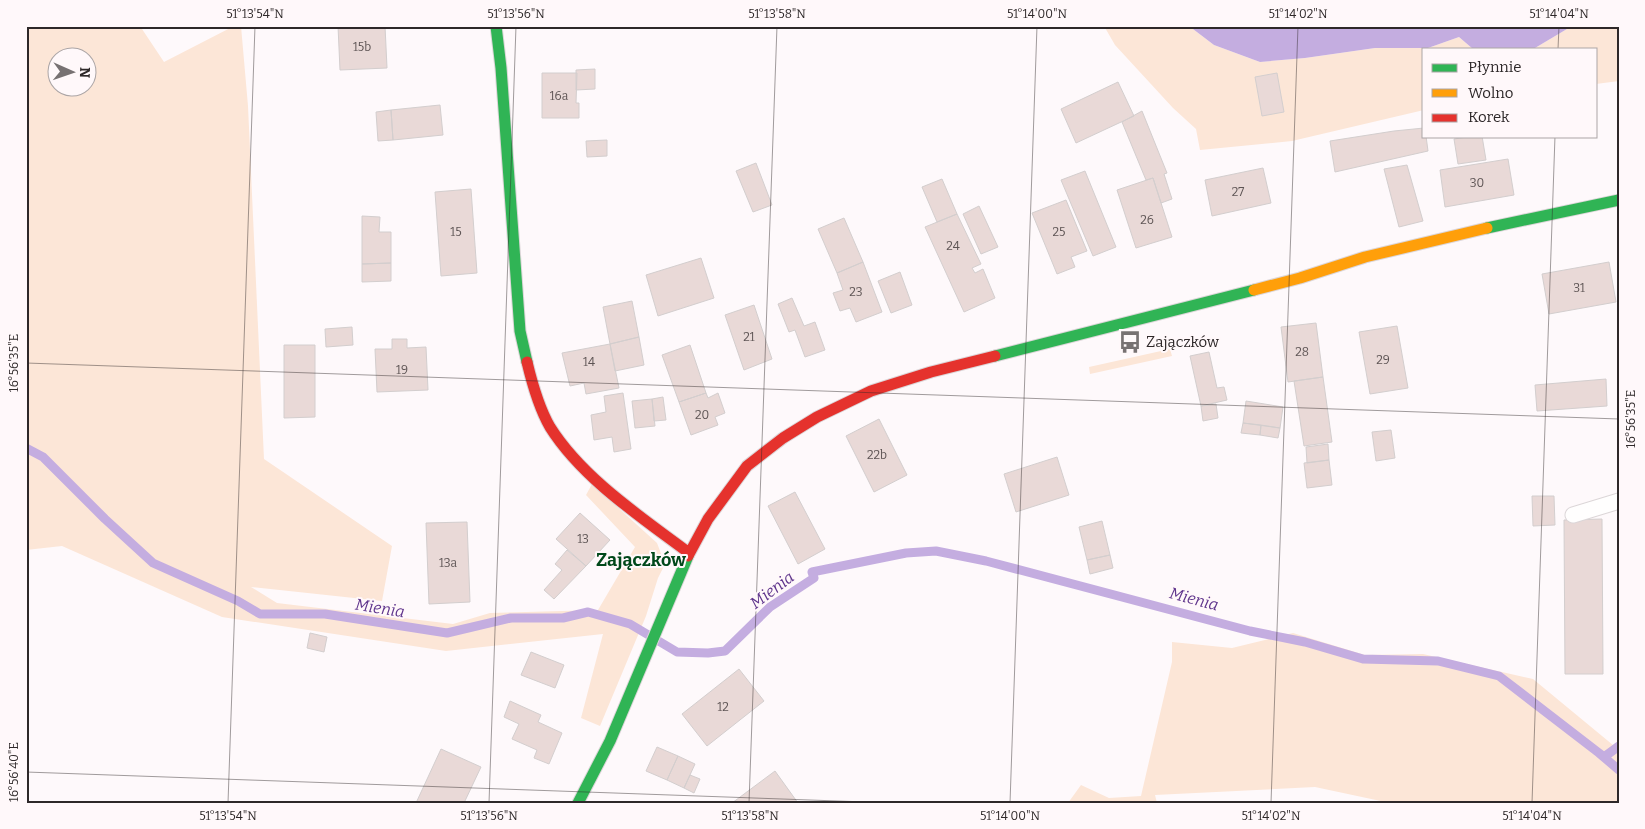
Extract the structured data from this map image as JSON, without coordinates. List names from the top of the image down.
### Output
{
  "districts": ["Zajączków"],
  "water": ["Mienia"],
  "places": {
    "bus stop": ["Zajączków"]
  },
  "house_numbers": [
    "15b",
    "16a",
    "30",
    "27",
    "26",
    "15",
    "25",
    "24",
    "31",
    "23",
    "21",
    "28",
    "29",
    "14",
    "19",
    "20",
    "22b",
    "13",
    "13a",
    "12"
  ],
  "legend": ["Płynnie", "Wolno", "Korek"],
  "north": "right",
  "coordinates": [
    "51°13'54\"N",
    "51°13'56\"N",
    "51°13'58\"N",
    "51°14'00\"N",
    "51°14'02\"N",
    "51°14'04\"N",
    "16°56'35\"E",
    "16°56'40\"E"
  ]
}
